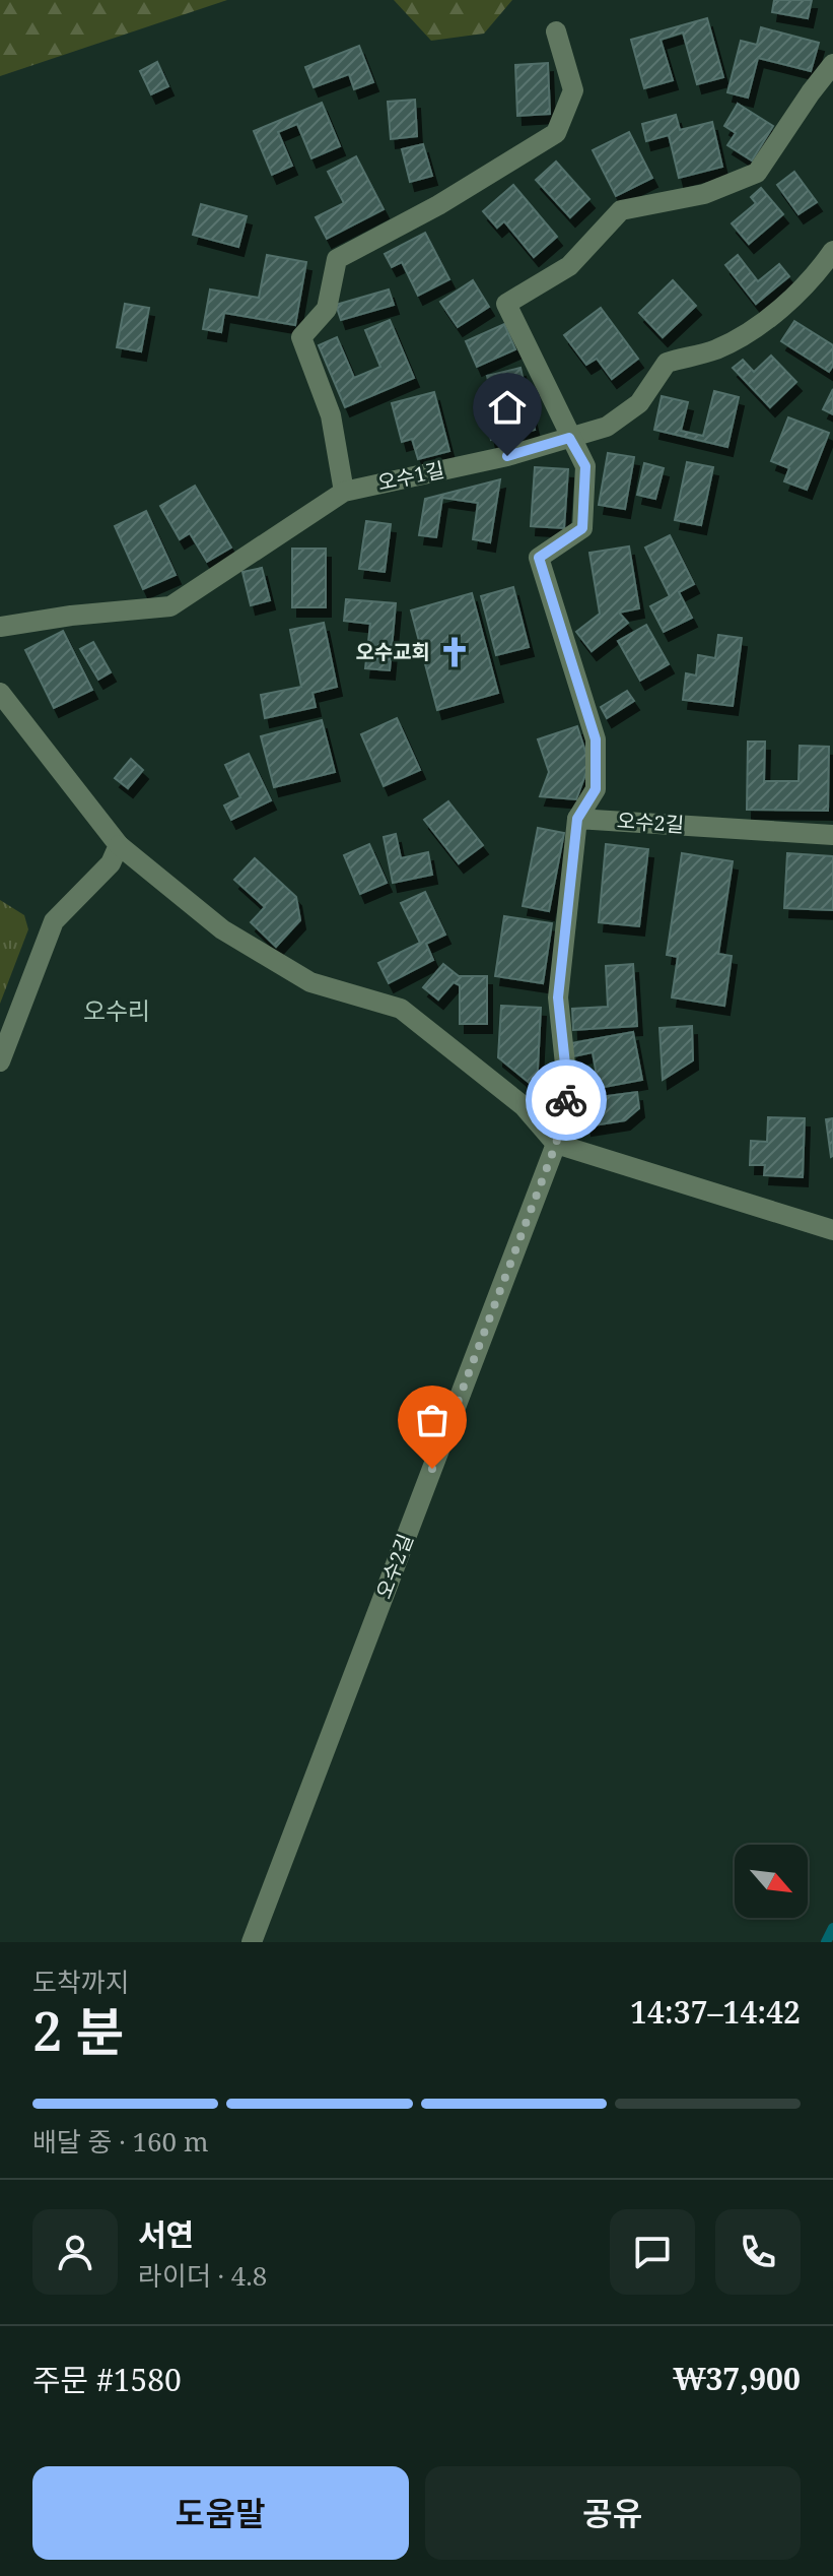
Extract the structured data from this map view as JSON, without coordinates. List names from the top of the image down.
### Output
{
  "streets": {
    "street": ["오수1길", "오수2길"]
  },
  "districts": ["오수리"],
  "places": {
    "church": ["오수교회"]
  },
  "north": "bottom right",
  "page": {
    "heading": ["2 분", "도착까지", "14:37–14:42"],
    "panel": [
      "서연",
      "라이더 · 4.8",
      "주문 #1580",
      "₩37,900"
    ],
    "bar": "배달 중 · 160 m",
    "buttons": ["도움말", "공유"]
  }
}
